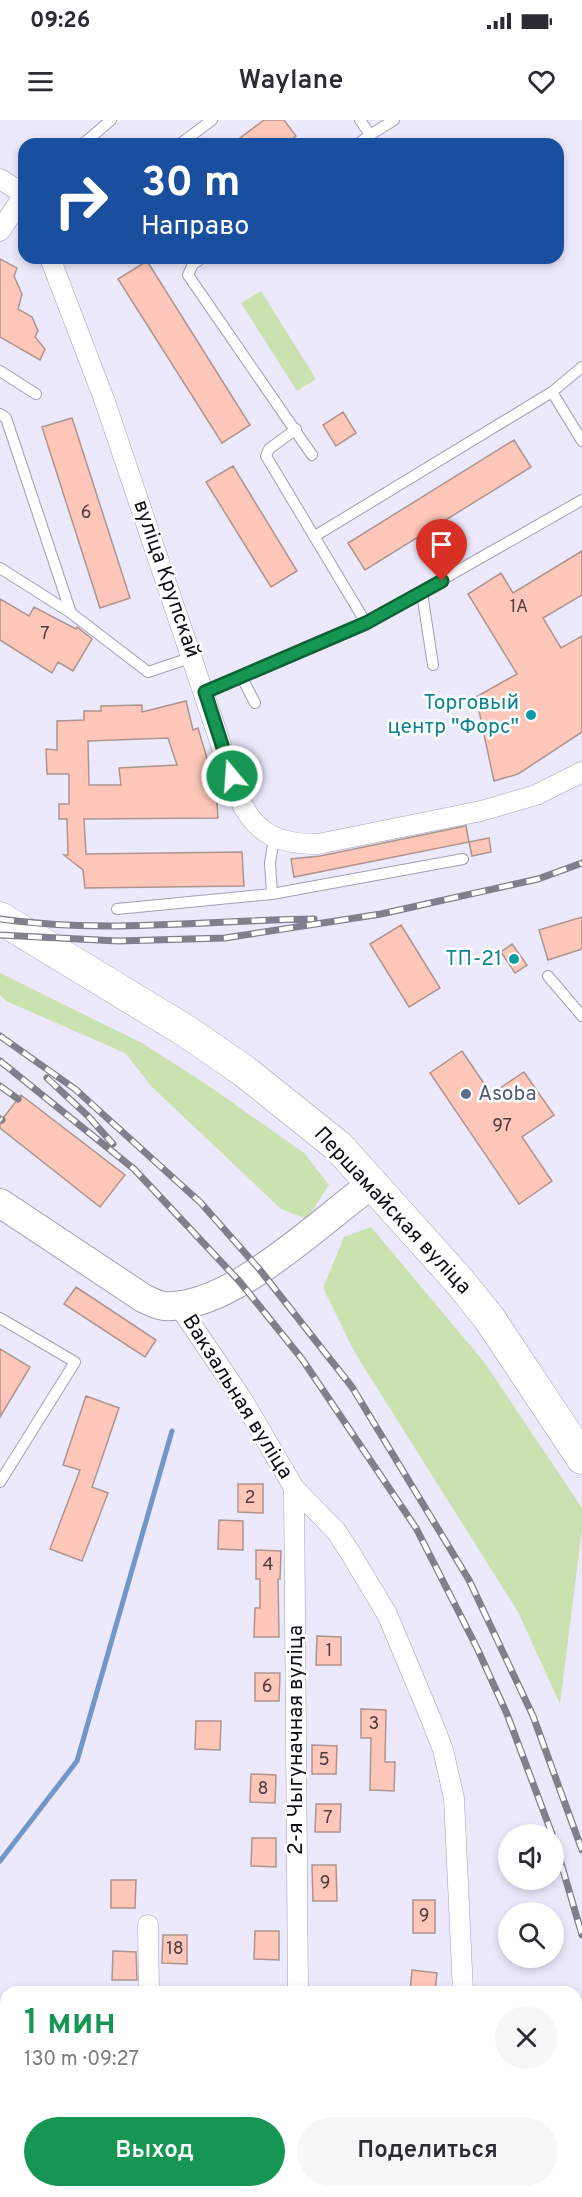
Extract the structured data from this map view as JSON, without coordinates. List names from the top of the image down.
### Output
{
  "streets": {
    "main road": ["Першамайская вуліца", "Вакзальная вуліца"],
    "street": ["вуліца Крупскай", "2-я Чыгуначная вуліца"]
  },
  "crossings": [
    ["Першамайская вуліца", "Вакзальная вуліца"],
    ["Вакзальная вуліца", "2-я Чыгуначная вуліца"]
  ],
  "places": ["Торговый центр \"Форс\"", "ТП-21", "Asoba"],
  "house_numbers": [
    "6",
    "1А",
    "7",
    "97",
    "2",
    "4",
    "1",
    "6",
    "3",
    "5",
    "8",
    "7",
    "9",
    "9",
    "18"
  ],
  "page": {
    "status": "09:26",
    "header": "Waylane",
    "turn": ["30 m", "Направо"],
    "heading": ["1 мин", "130 m · 09:27"],
    "buttons": ["Выход", "Поделиться"]
  }
}
